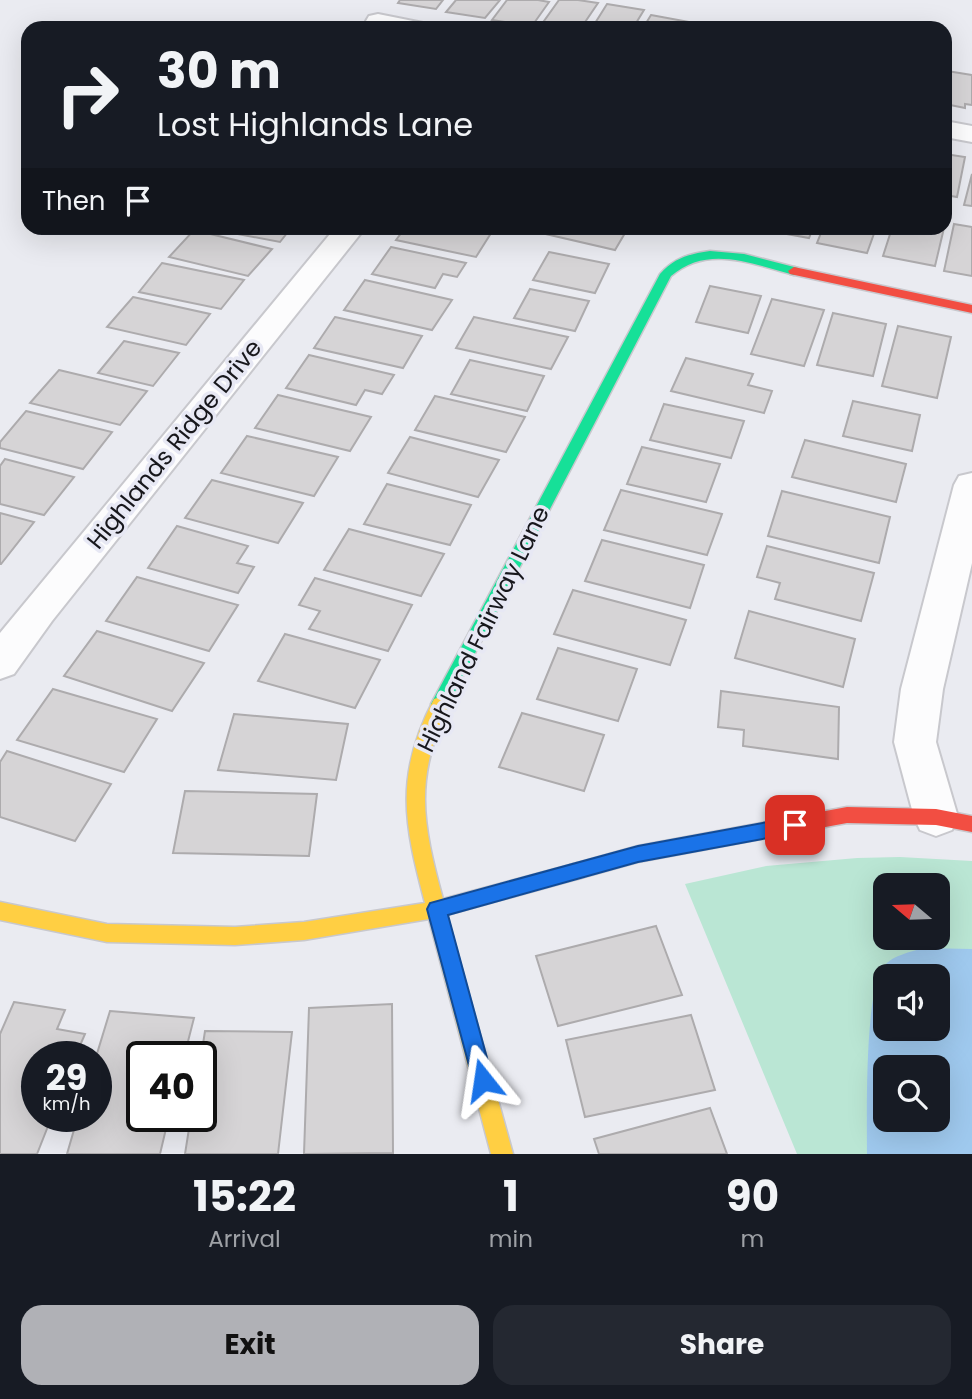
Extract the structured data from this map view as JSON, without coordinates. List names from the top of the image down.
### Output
{
  "streets": {
    "street": ["Highlands Ridge Drive", "Highland Fairway Lane"]
  },
  "north": "left",
  "page": {
    "turn": ["30 m", "Lost Highlands Lane"],
    "then": "Then",
    "speed": "29 km/h",
    "limit": "40",
    "eta": [
      "15:22",
      "Arrival",
      "1",
      "min",
      "90",
      "m"
    ],
    "buttons": ["Exit", "Share"]
  }
}
